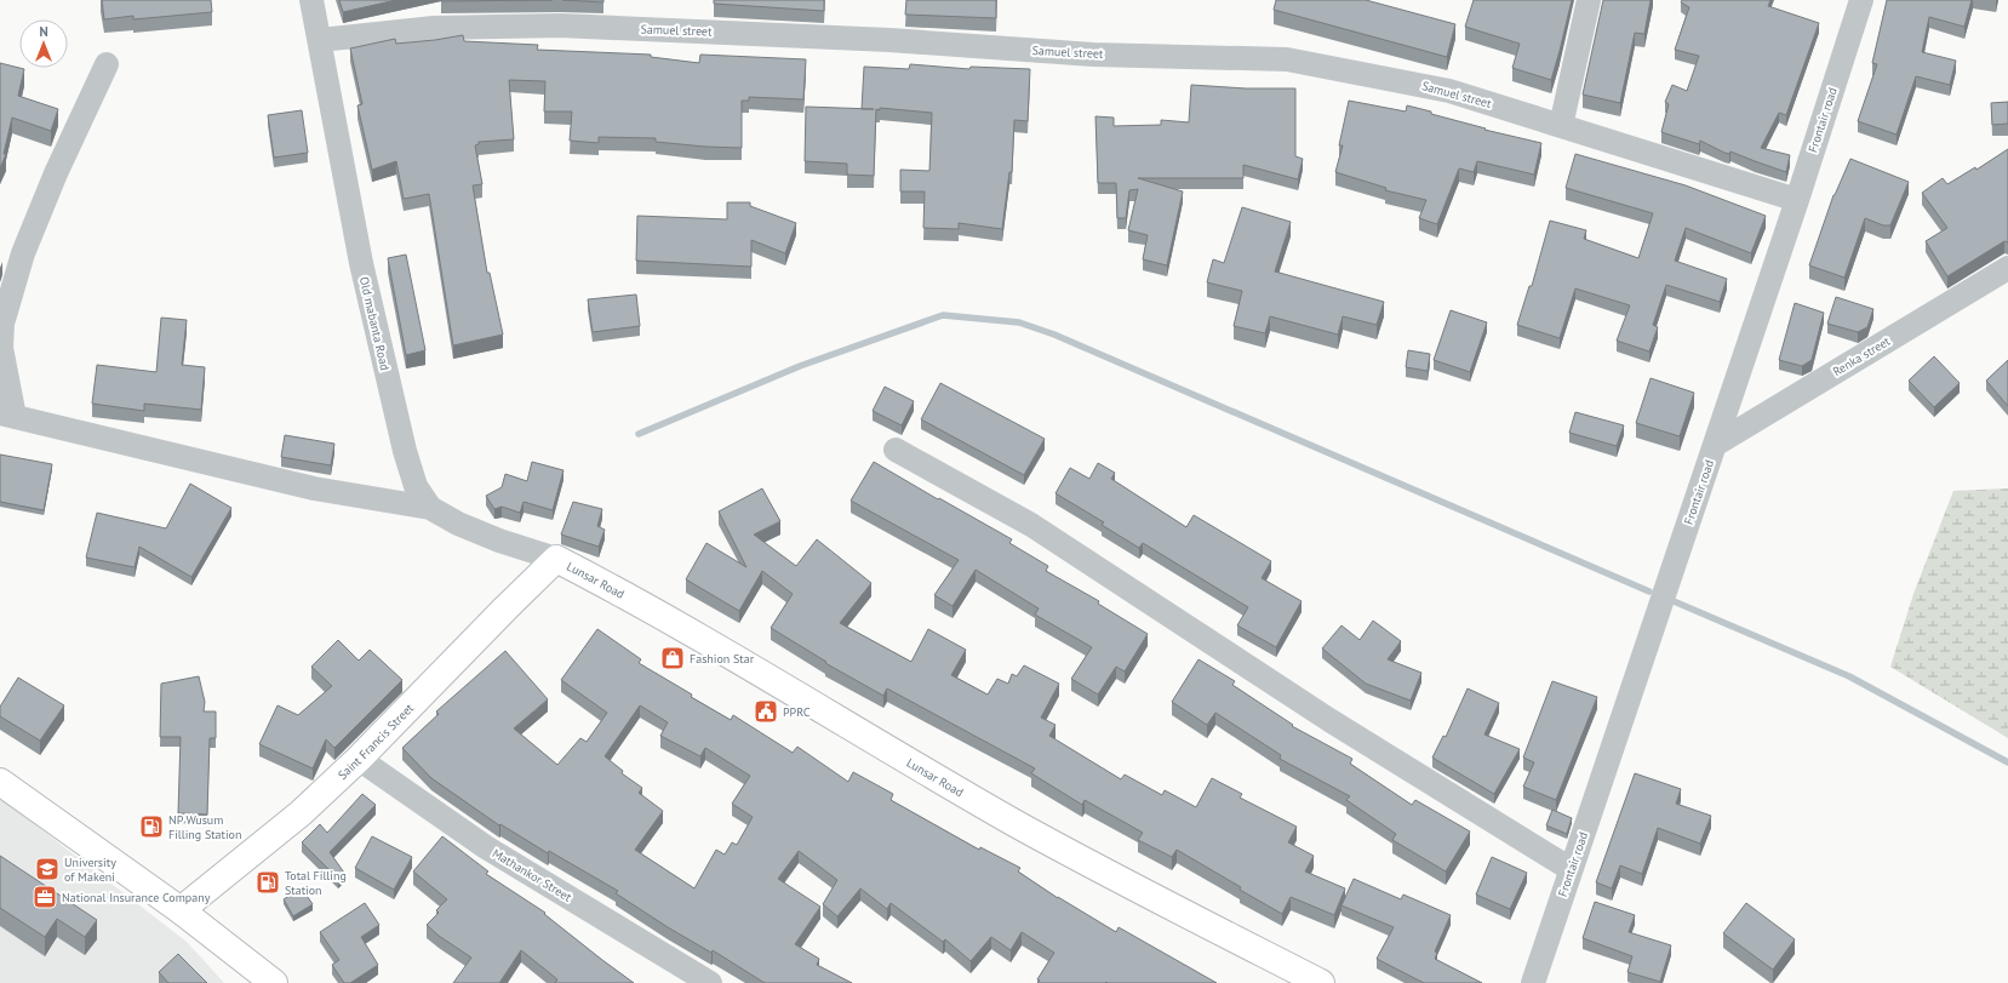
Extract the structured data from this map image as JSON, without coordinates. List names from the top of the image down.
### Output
{
  "streets": {
    "main road": ["Lunsar Road", "Saint Francis Street"],
    "street": [
      "Samuel street",
      "Frontair road",
      "Old mabanta Road",
      "Renka street",
      "Mathankor Street"
    ]
  },
  "crossings": [
    ["Samuel street", "Frontair road"],
    ["Samuel street", "Old mabanta Road"],
    ["Frontair road", "Renka street"],
    ["Old mabanta Road", "Lunsar Road"],
    ["Old mabanta Road", "Saint Francis Street"],
    ["Lunsar Road", "Saint Francis Street"],
    ["Saint Francis Street", "Mathankor Street"]
  ],
  "places": {
    "shop": ["Fashion Star"],
    "public building": ["PPRC"],
    "fuel station": ["NP Wusum Filling Station", "Total Filling Station"],
    "school or university": ["University of Makeni"],
    "office": ["National Insurance Company"]
  },
  "north": "top"
}
